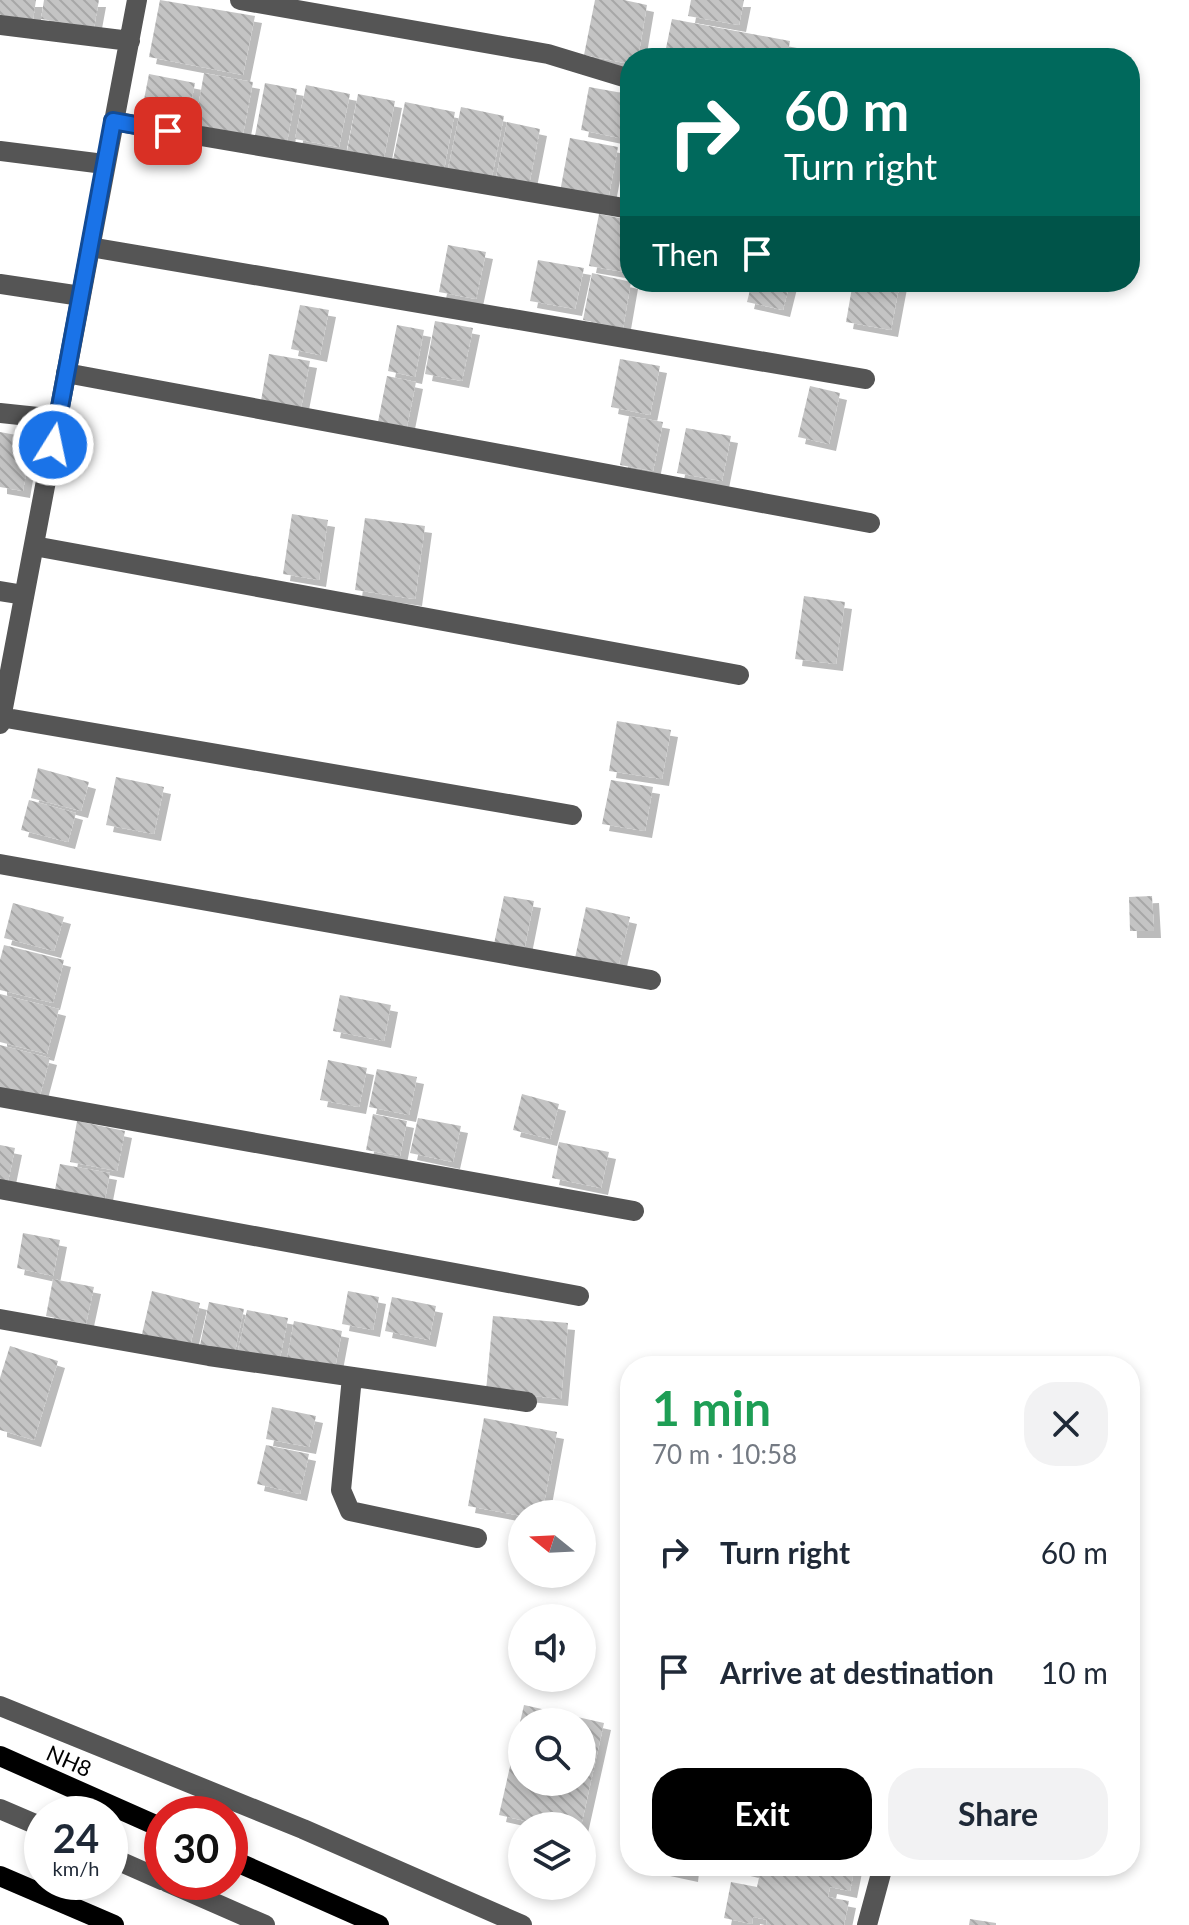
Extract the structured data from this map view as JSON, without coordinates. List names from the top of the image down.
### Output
{
  "streets": {
    "main road": ["NH8"]
  },
  "north": "left",
  "page": {
    "turn": ["60 m", "Turn right"],
    "then": "Then",
    "heading": ["1 min", "70 m · 10:58"],
    "list": [
      {
        "name": "Turn right",
        "value": "60 m"
      },
      {
        "name": "Arrive at destination",
        "value": "10 m"
      }
    ],
    "buttons": ["Exit", "Share"],
    "speed": "24 km/h",
    "limit": "30"
  }
}
